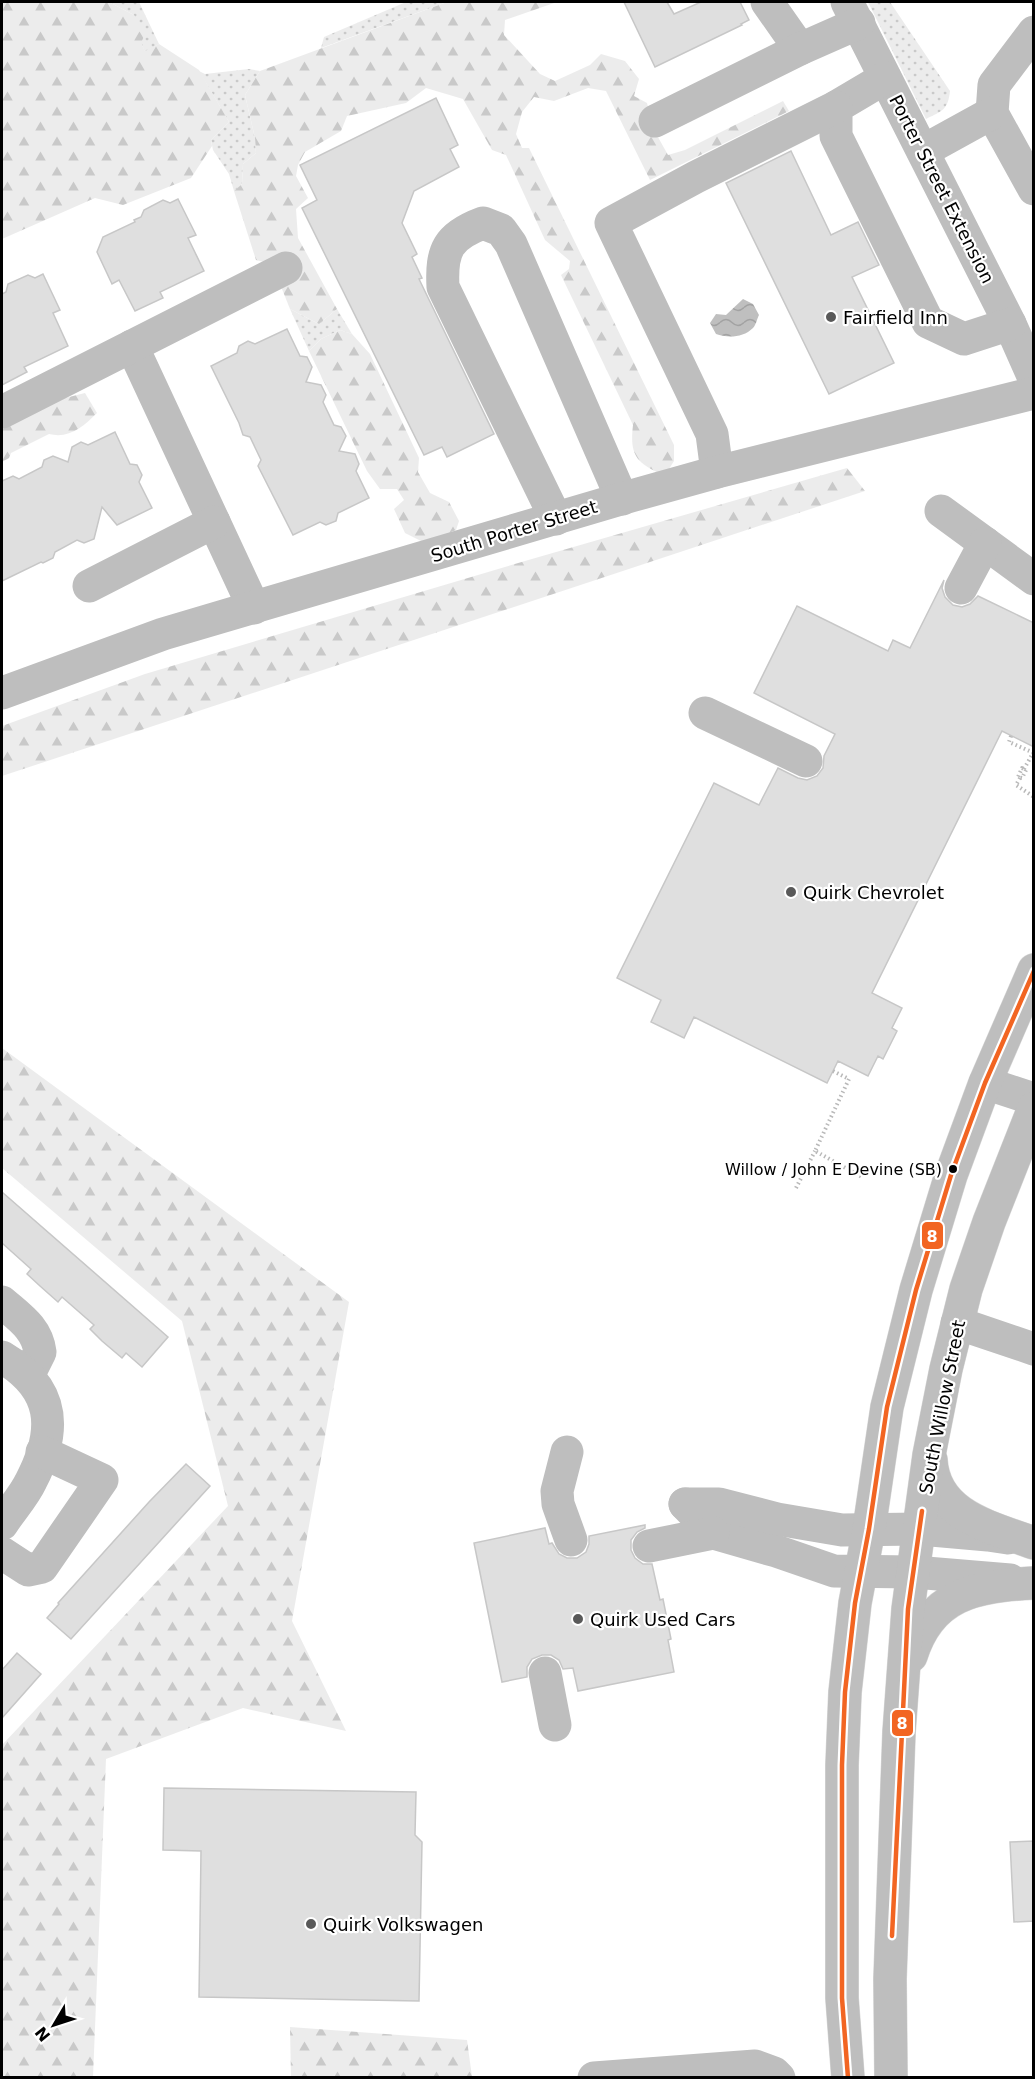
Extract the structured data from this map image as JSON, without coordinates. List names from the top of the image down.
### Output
{
  "streets": {
    "main road": ["Porter Street Extension", "South Porter Street", "South Willow Street"]
  },
  "places": [
    "Fairfield Inn",
    "Quirk Chevrolet",
    "Willow / John E Devine (SB)",
    "Quirk Used Cars",
    "Quirk Volkswagen"
  ],
  "lines": ["transit line 8"],
  "north": "bottom left"
}
